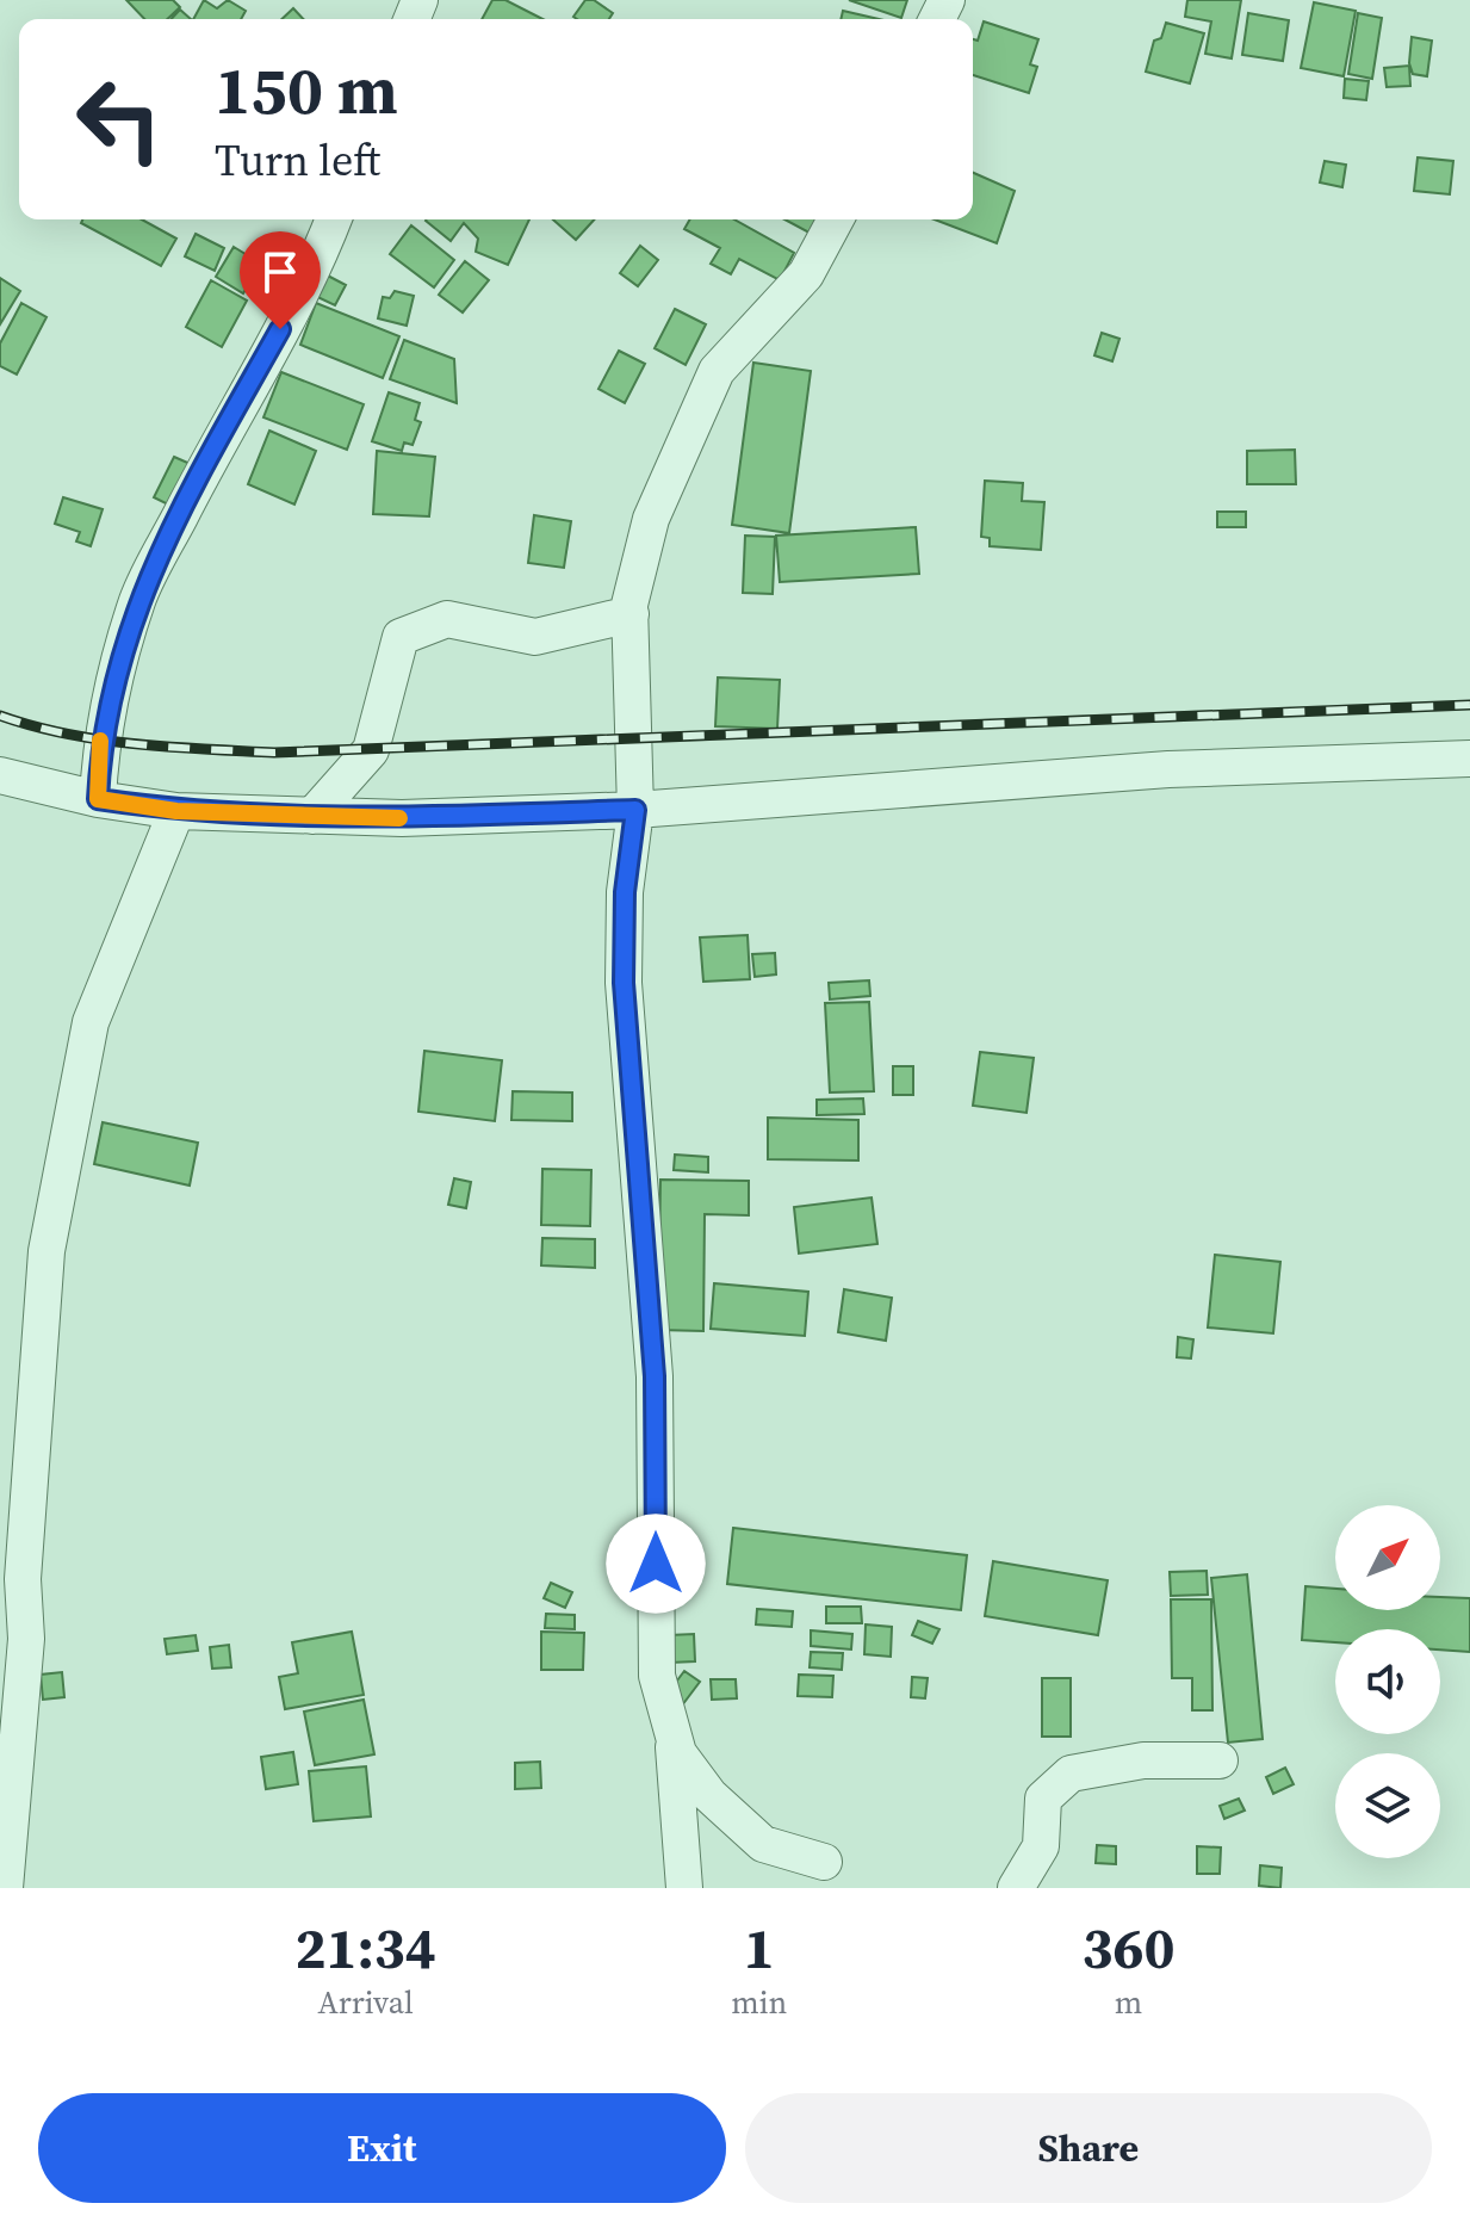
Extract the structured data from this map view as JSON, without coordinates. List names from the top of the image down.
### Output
{
  "north": "top right",
  "page": {
    "turn": ["150 m", "Turn left"],
    "eta": [
      "21:34",
      "Arrival",
      "1",
      "min",
      "360",
      "m"
    ],
    "buttons": ["Exit", "Share"]
  }
}
